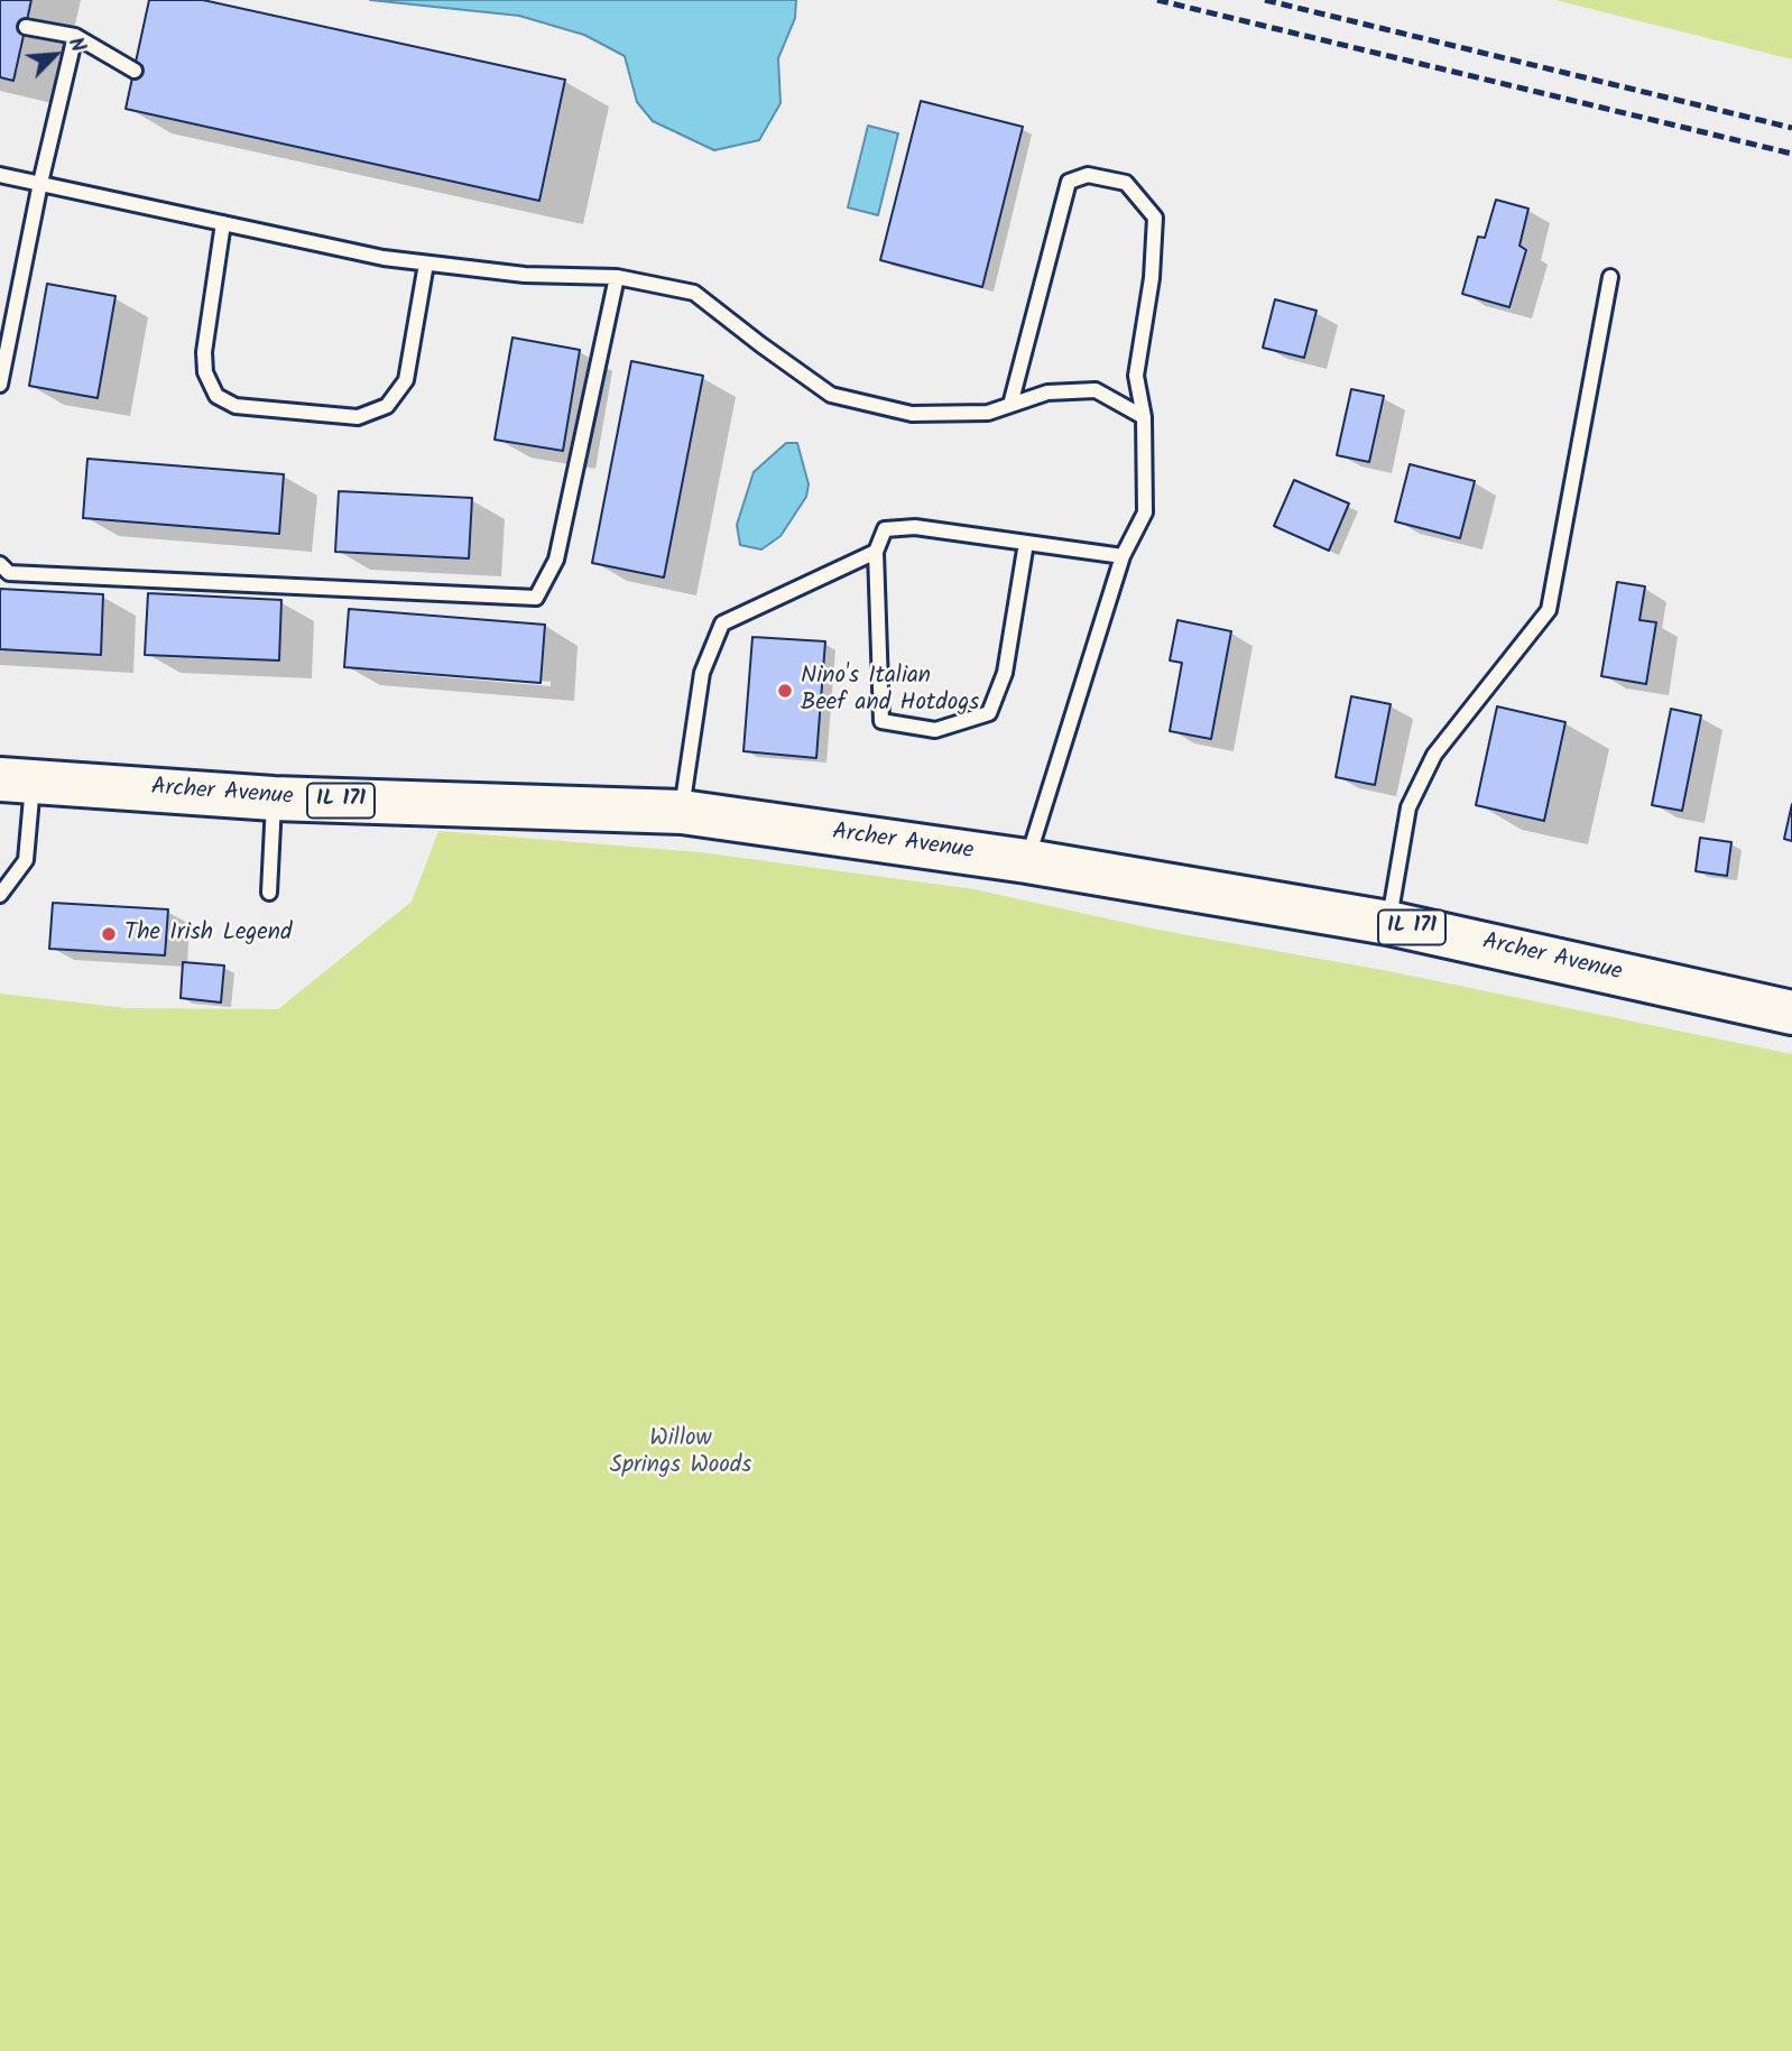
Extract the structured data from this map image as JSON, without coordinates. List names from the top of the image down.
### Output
{
  "streets": {
    "main road": ["Archer Avenue", "IL 171"]
  },
  "parks": ["Willow Springs Woods"],
  "places": ["Nino's Italian Beef and Hotdogs", "The Irish Legend"],
  "north": "top right"
}
